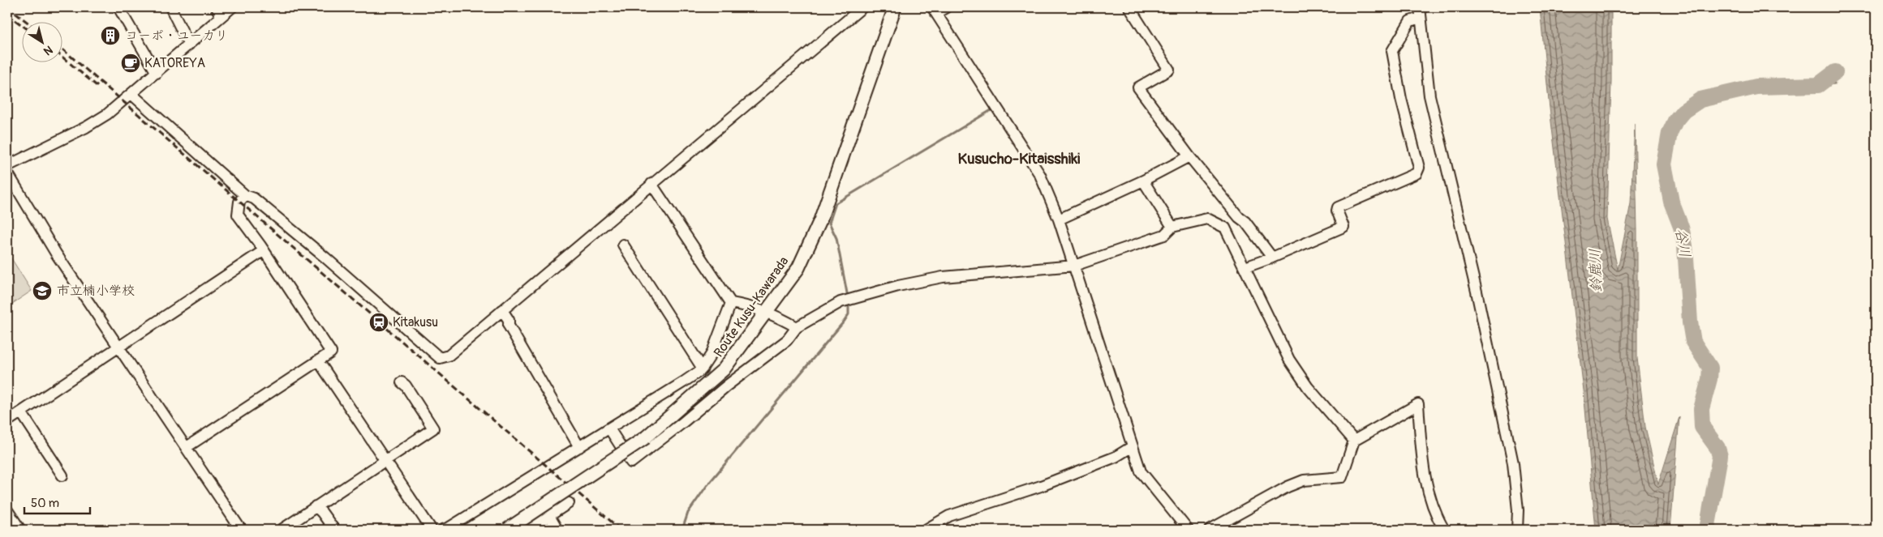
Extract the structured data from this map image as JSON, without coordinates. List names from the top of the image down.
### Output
{
  "streets": {
    "main road": ["Route Kusu-Kawarada"]
  },
  "districts": ["Kusucho-Kitaisshiki"],
  "water": ["谷川", "鈴鹿川"],
  "places": {
    "building": ["コーポ・ユーカリ"],
    "cafe": ["KATOREYA"],
    "school or university": ["市立楠小学校"],
    "station": ["Kitakusu"]
  },
  "scale_bar": "50 m",
  "north": "bottom right"
}
